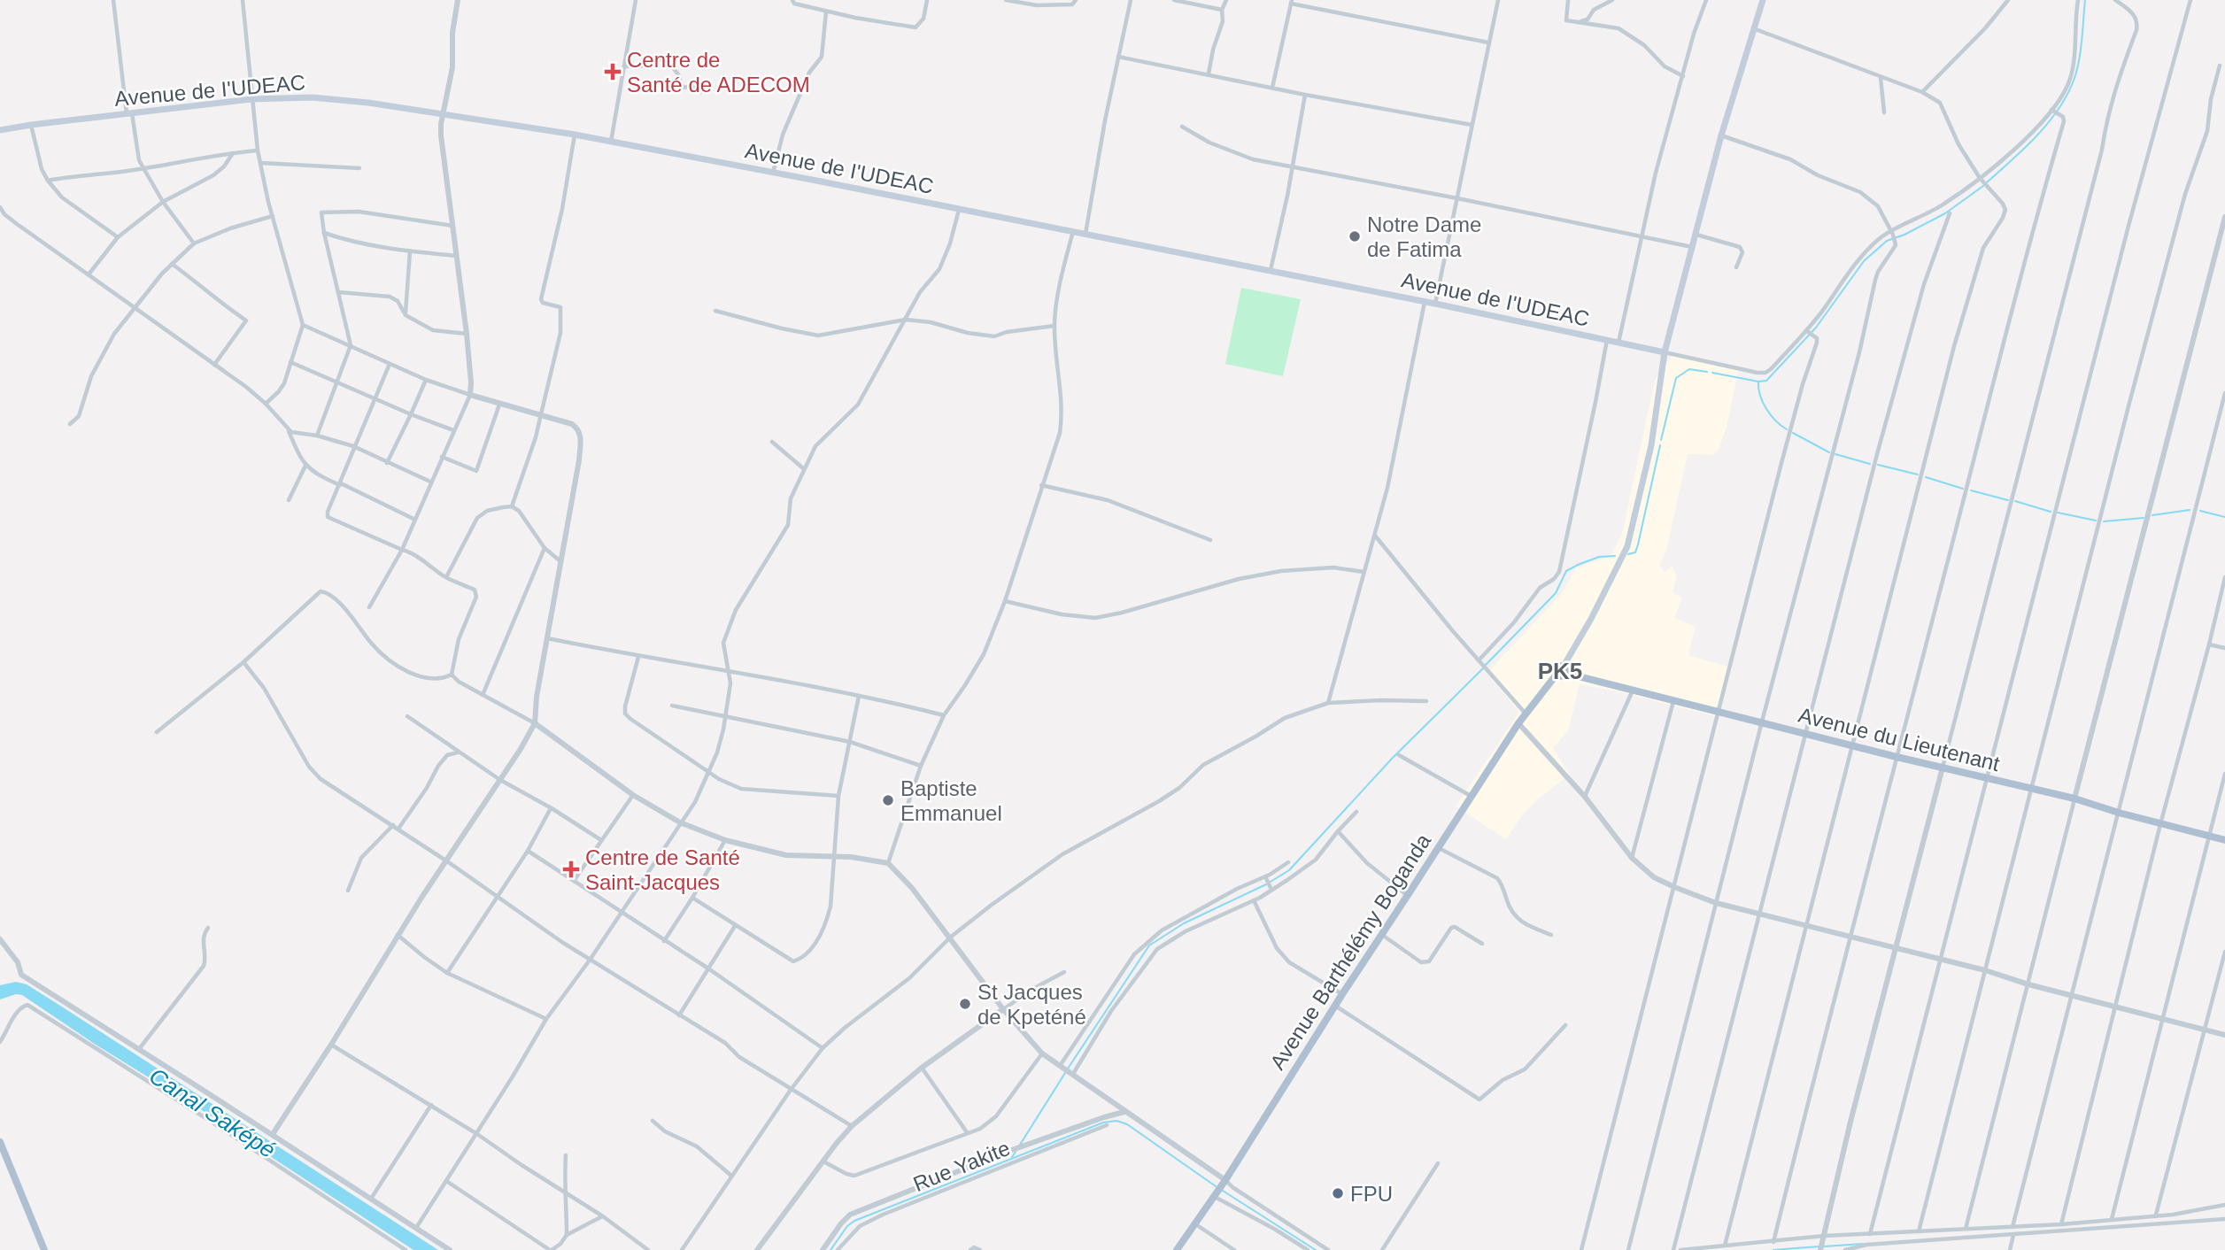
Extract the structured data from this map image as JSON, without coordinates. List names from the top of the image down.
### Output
{
  "streets": {
    "main road": ["Avenue de I'UDEAC", "Avenue du Lieutenant", "Avenue Barthélémy Boganda"],
    "street": ["Rue Yakite"]
  },
  "crossings": [
    ["Avenue du Lieutenant", "Avenue Barthélémy Boganda"]
  ],
  "districts": ["PK5"],
  "water": ["Canal Saképé"],
  "places": {
    "health": ["Centre de Santé de ADECOM", "Centre de Santé Saint-Jacques"],
    "other": [
      "Notre Dame de Fatima",
      "Baptiste Emmanuel",
      "St Jacques de Kpeténé",
      "FPU"
    ]
  }
}
